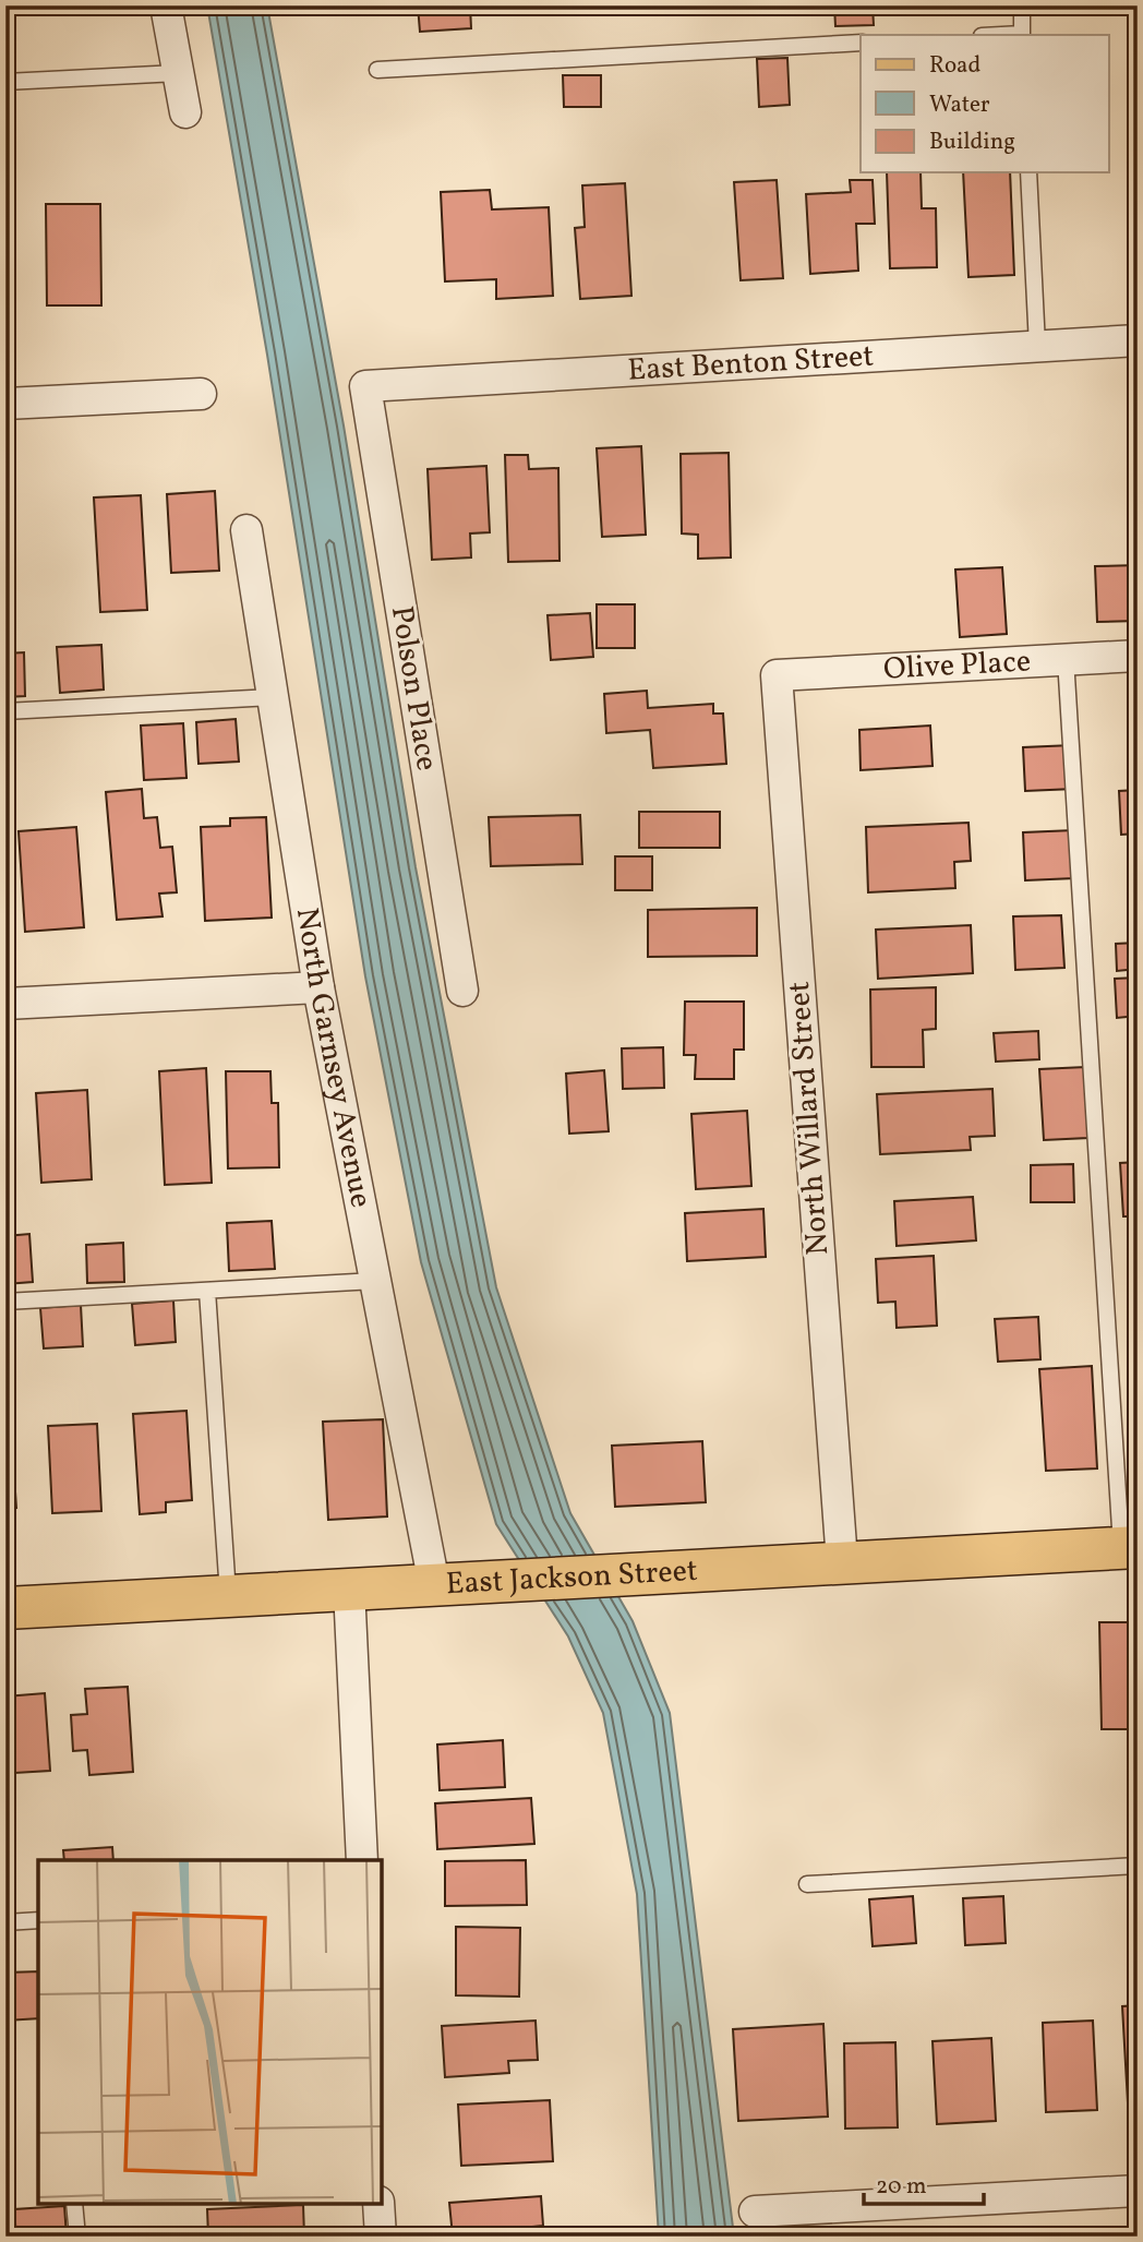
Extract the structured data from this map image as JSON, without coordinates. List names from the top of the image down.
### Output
{
  "streets": {
    "main road": ["East Jackson Street"],
    "street": [
      "East Benton Street",
      "Olive Place",
      "Polson Place",
      "North Garnsey Avenue",
      "North Willard Street"
    ]
  },
  "crossings": [
    ["East Benton Street", "Polson Place"],
    ["Olive Place", "North Willard Street"],
    ["North Garnsey Avenue", "East Jackson Street"],
    ["North Willard Street", "East Jackson Street"]
  ],
  "legend": ["Road", "Water", "Building"],
  "scale_bar": "20 m"
}
